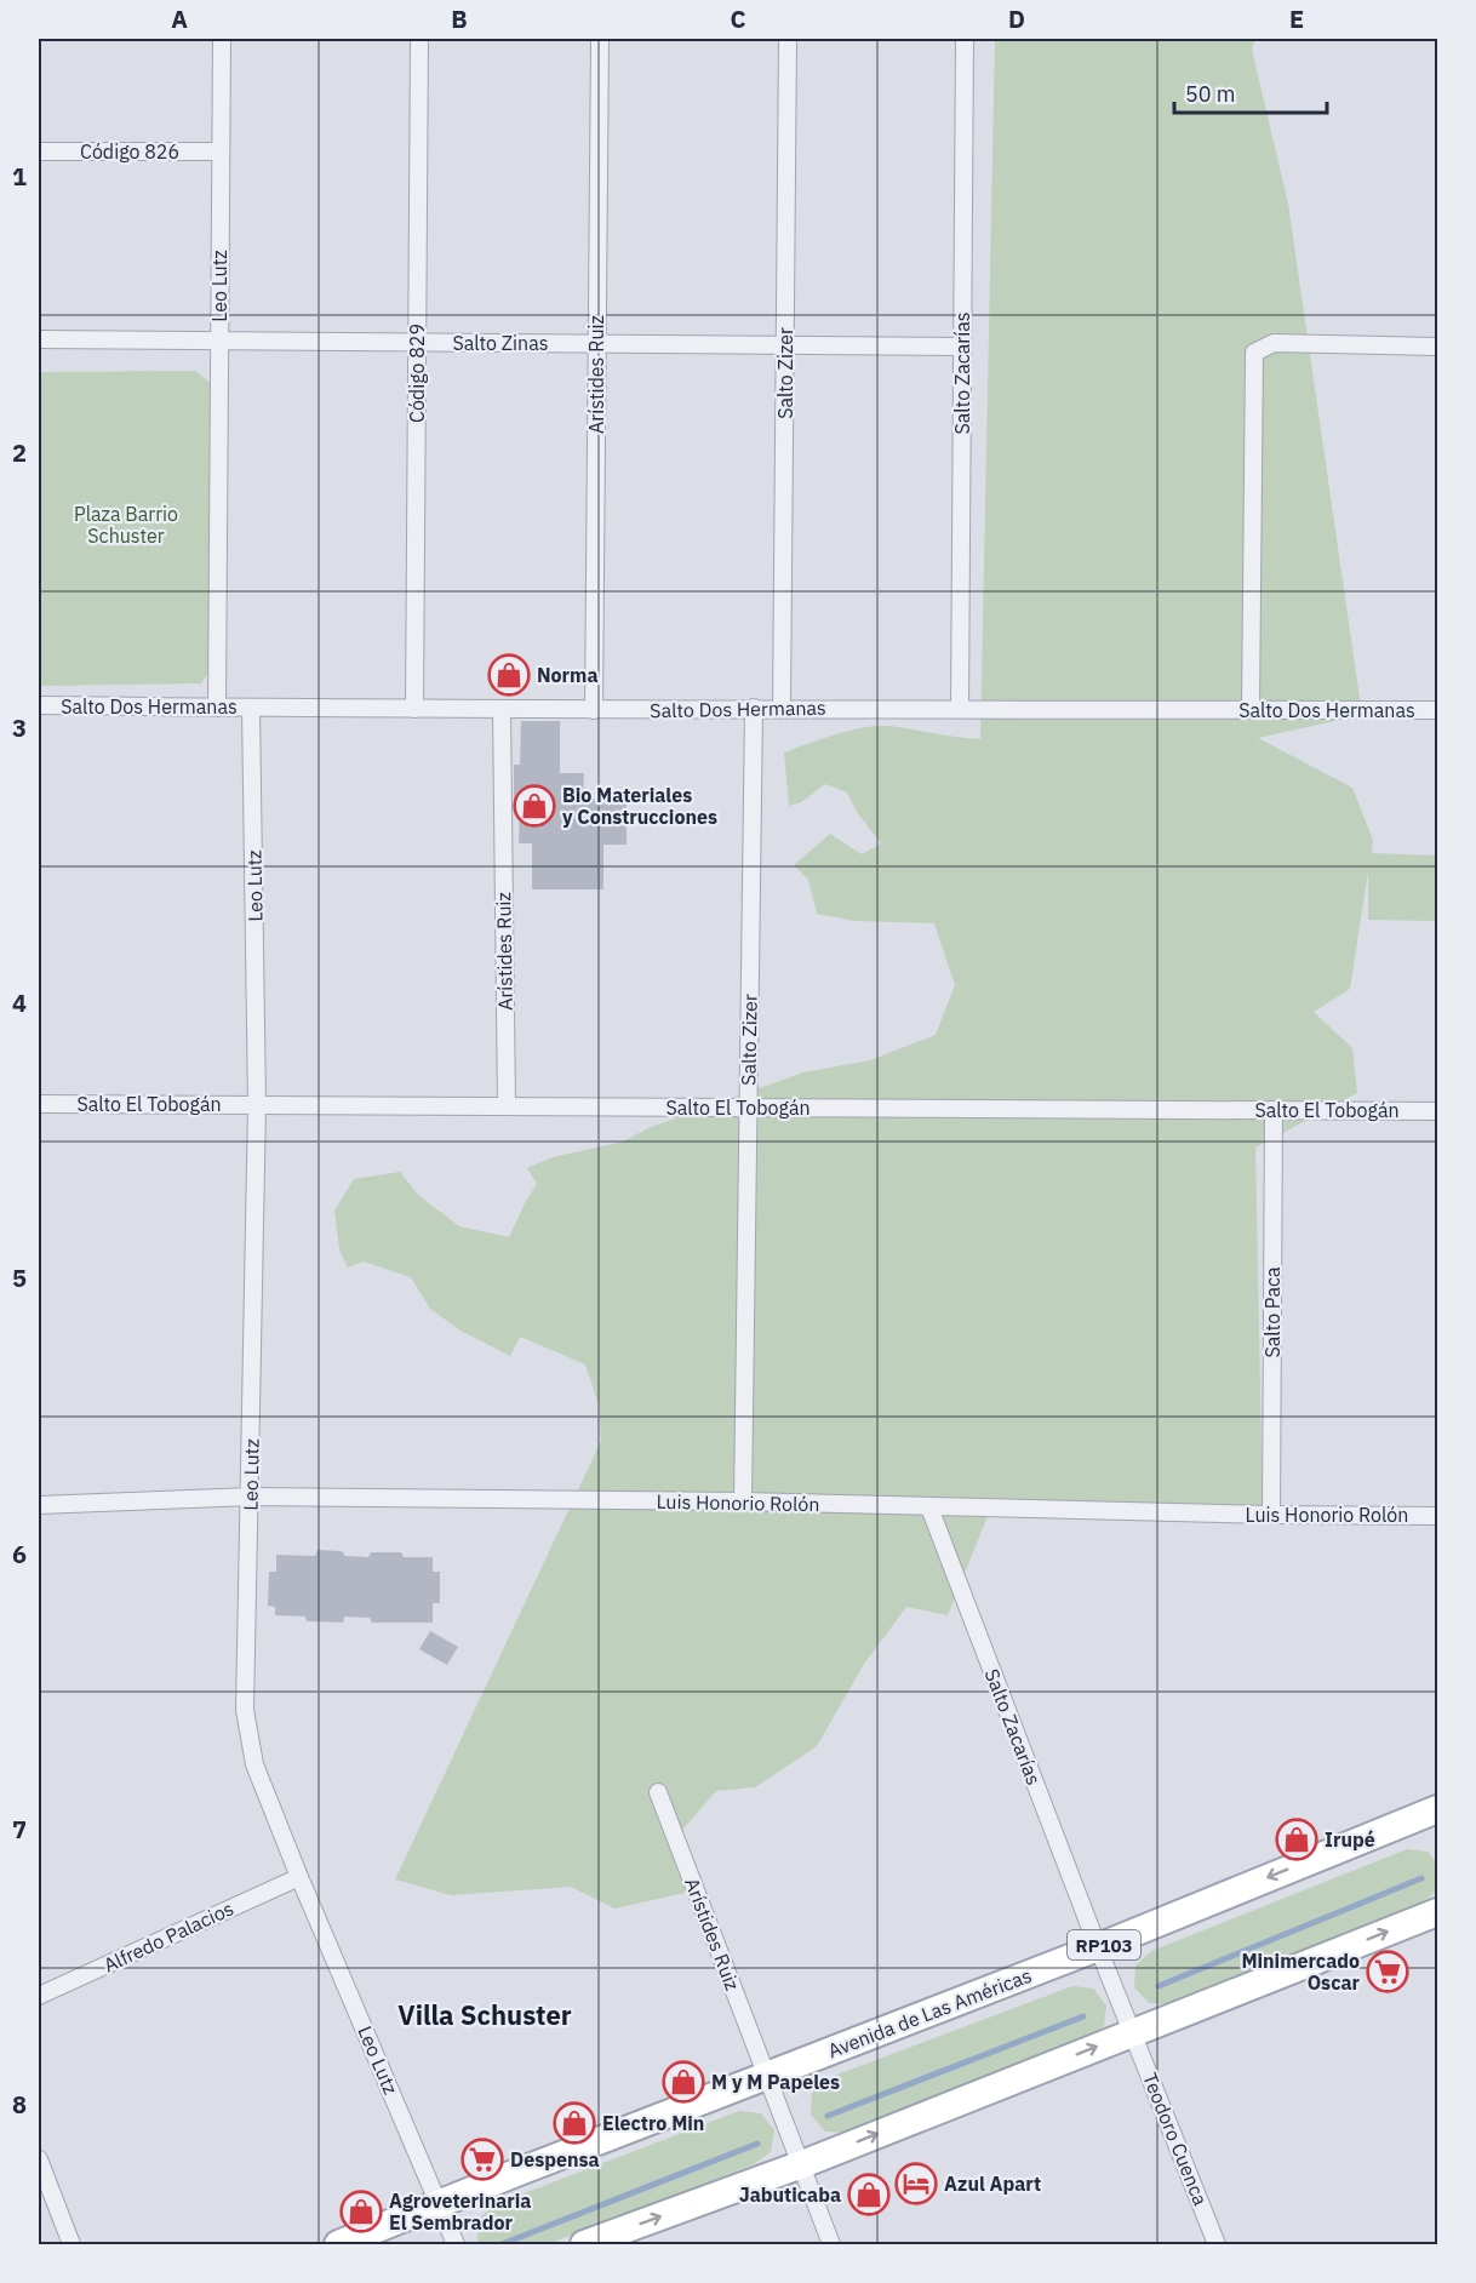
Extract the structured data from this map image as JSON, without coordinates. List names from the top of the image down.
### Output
{
  "streets": {
    "main road": ["RP103", "Avenida de Las Américas"],
    "street": [
      "Código 826",
      "Leo Lutz",
      "Salto Zinas",
      "Código 829",
      "Salto Zizer",
      "Salto Zacarías",
      "Arístides Ruiz",
      "Salto Dos Hermanas",
      "Salto El Tobogán",
      "Salto Paca",
      "Luis Honorio Rolón",
      "Alfredo Palacios",
      "Teodoro Cuenca"
    ]
  },
  "crossings": [
    ["Código 826", "Leo Lutz"],
    ["Leo Lutz", "Salto Zinas"],
    ["Leo Lutz", "Salto Dos Hermanas"],
    ["Leo Lutz", "Salto El Tobogán"],
    ["Leo Lutz", "Luis Honorio Rolón"],
    ["Leo Lutz", "Alfredo Palacios"],
    ["Leo Lutz", "Avenida de Las Américas"],
    ["Salto Zinas", "Código 829"],
    ["Salto Zinas", "Salto Zizer"],
    ["Salto Zinas", "Salto Zacarías"],
    ["Salto Zinas", "Arístides Ruiz"],
    ["Código 829", "Salto Dos Hermanas"],
    ["Salto Zizer", "Salto Dos Hermanas"],
    ["Salto Zizer", "Salto El Tobogán"],
    ["Salto Zizer", "Luis Honorio Rolón"],
    ["Salto Zacarías", "Salto Dos Hermanas"],
    ["Salto Zacarías", "Luis Honorio Rolón"],
    ["Salto Zacarías", "Avenida de Las Américas"],
    ["Salto Zacarías", "Teodoro Cuenca"],
    ["Arístides Ruiz", "Salto Dos Hermanas"],
    ["Arístides Ruiz", "Salto El Tobogán"],
    ["Arístides Ruiz", "Avenida de Las Américas"],
    ["Salto El Tobogán", "Salto Paca"],
    ["Salto Paca", "Luis Honorio Rolón"]
  ],
  "districts": ["Villa Schuster"],
  "parks": ["Plaza Barrio Schuster"],
  "places": {
    "shop": [
      "Norma",
      "Bio Materiales y Construcciones",
      "Irupé",
      "M y M Papeles",
      "Electro Min",
      "Jabuticaba",
      "Agroveterinaria El Sembrador"
    ],
    "supermarket": ["Minimercado Oscar", "Despensa"],
    "hotel": ["Azul Apart"]
  },
  "scale_bar": "50 m",
  "grid": {
    "columns": [
      "A",
      "B",
      "C",
      "D",
      "E"
    ],
    "rows": [
      "1",
      "2",
      "3",
      "4",
      "5",
      "6",
      "7",
      "8"
    ]
  }
}
